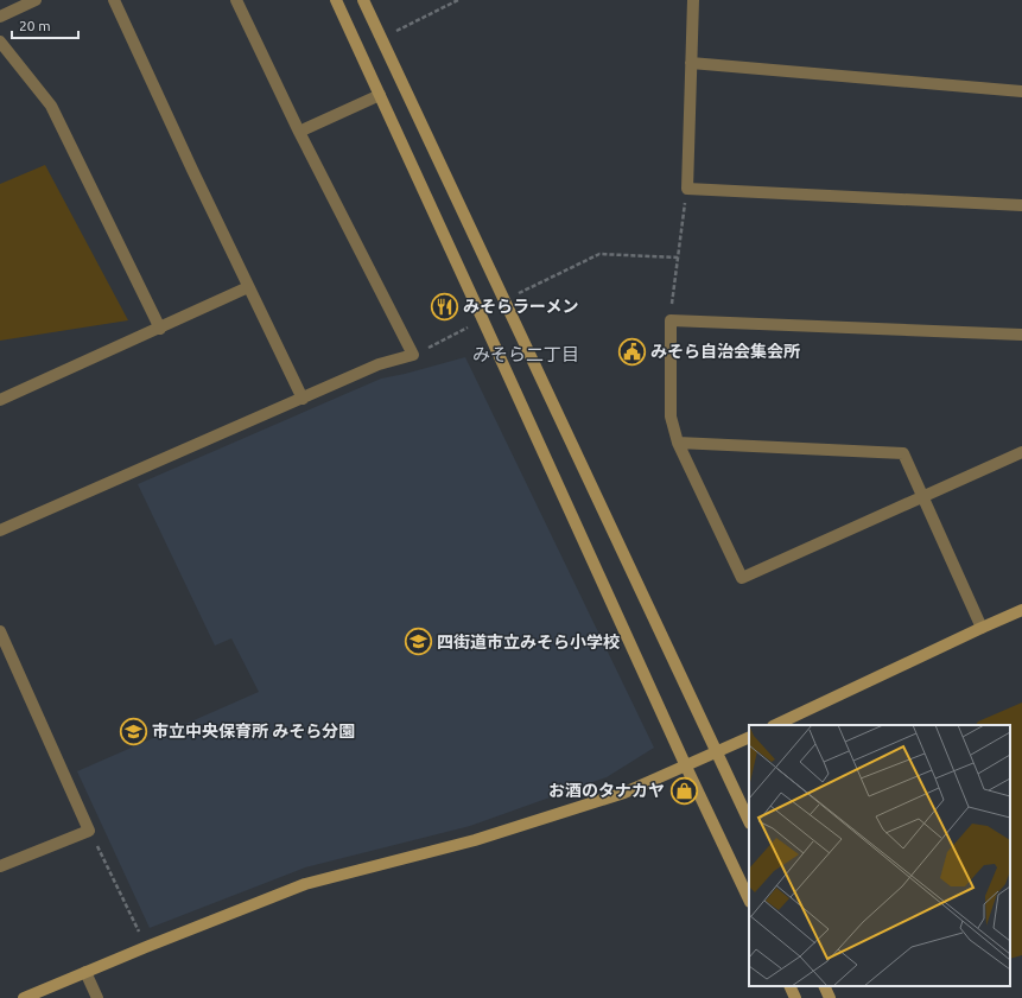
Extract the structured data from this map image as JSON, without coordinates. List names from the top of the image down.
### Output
{
  "districts": ["みそら二丁目"],
  "places": {
    "restaurant": ["みそらラーメン"],
    "public building": ["みそら自治会集会所"],
    "school or university": ["四街道市立みそら小学校", "市立中央保育所 みそら分園"],
    "shop": ["お酒のタナカヤ"]
  },
  "scale_bar": "20 m"
}
